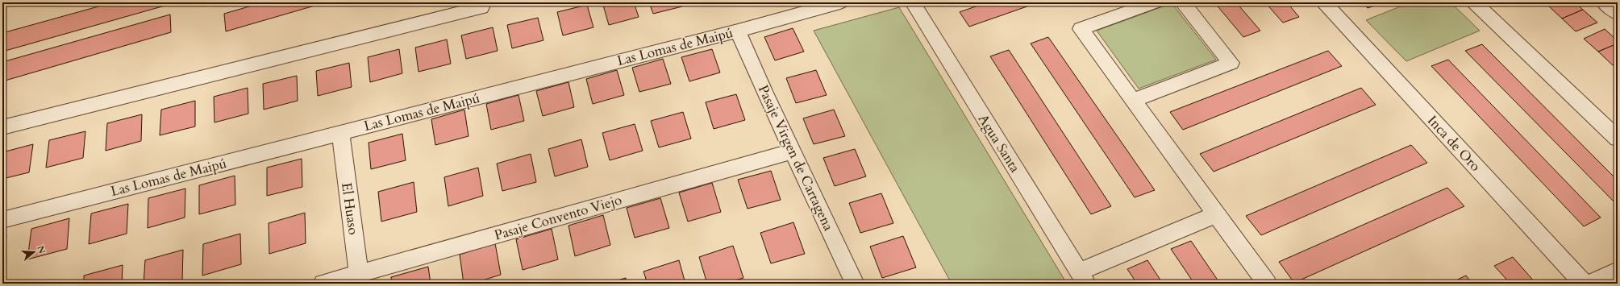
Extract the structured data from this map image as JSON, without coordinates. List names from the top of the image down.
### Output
{
  "streets": {
    "street": [
      "Las Lomas de Maipú",
      "Agua Santa",
      "Inca de Oro",
      "Pasaje Virgen de Cartagena",
      "El Huaso",
      "Pasaje Convento Viejo"
    ]
  },
  "crossings": [
    ["Las Lomas de Maipú", "Pasaje Virgen de Cartagena"],
    ["Las Lomas de Maipú", "El Huaso"],
    ["Pasaje Virgen de Cartagena", "Pasaje Convento Viejo"],
    ["El Huaso", "Pasaje Convento Viejo"]
  ],
  "north": "right"
}
